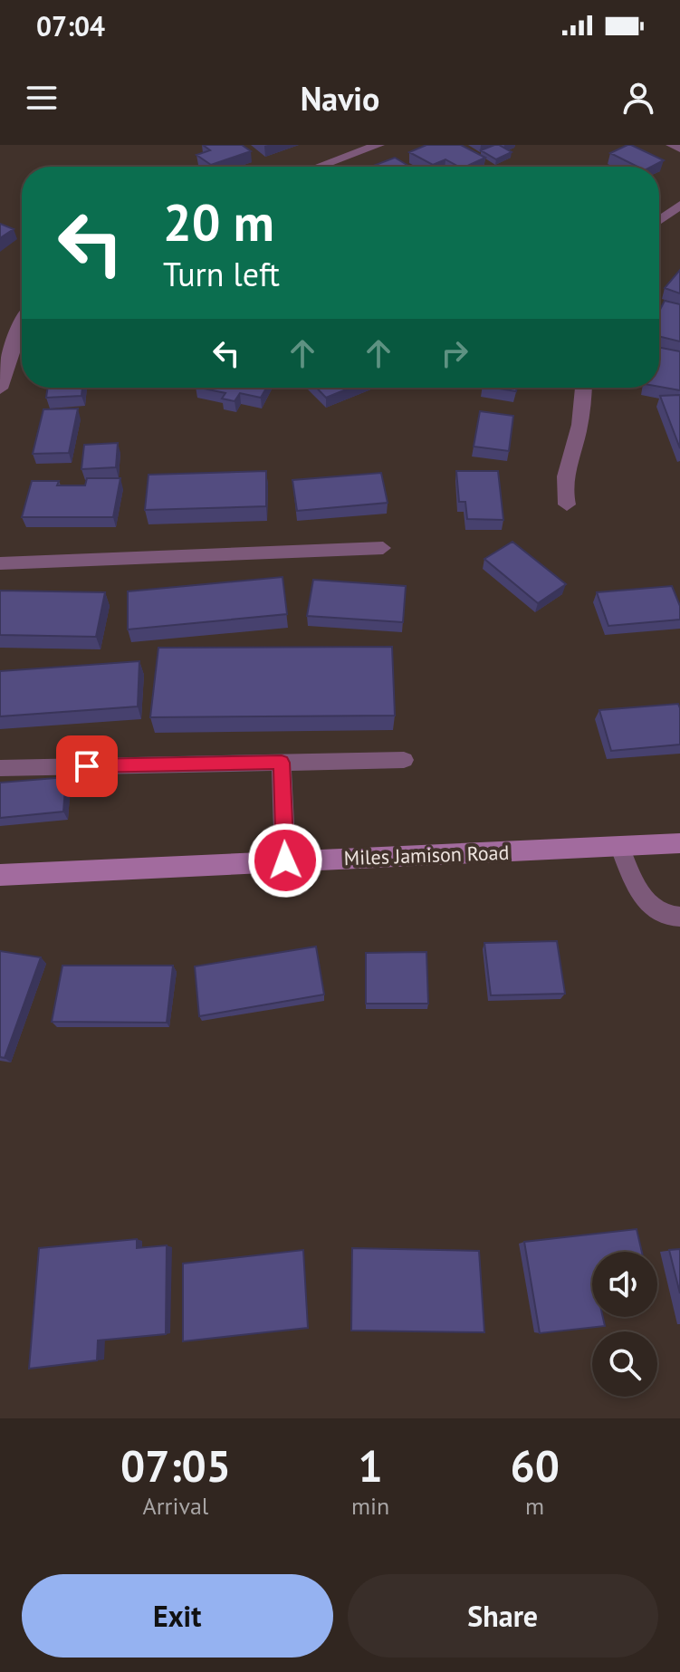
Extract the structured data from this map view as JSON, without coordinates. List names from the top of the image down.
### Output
{
  "streets": {
    "main road": ["Miles Jamison Road"]
  },
  "page": {
    "status": "07:04",
    "header": "Navio",
    "turn": ["20 m", "Turn left"],
    "eta": [
      "07:05",
      "Arrival",
      "1",
      "min",
      "60",
      "m"
    ],
    "buttons": ["Exit", "Share"]
  }
}
